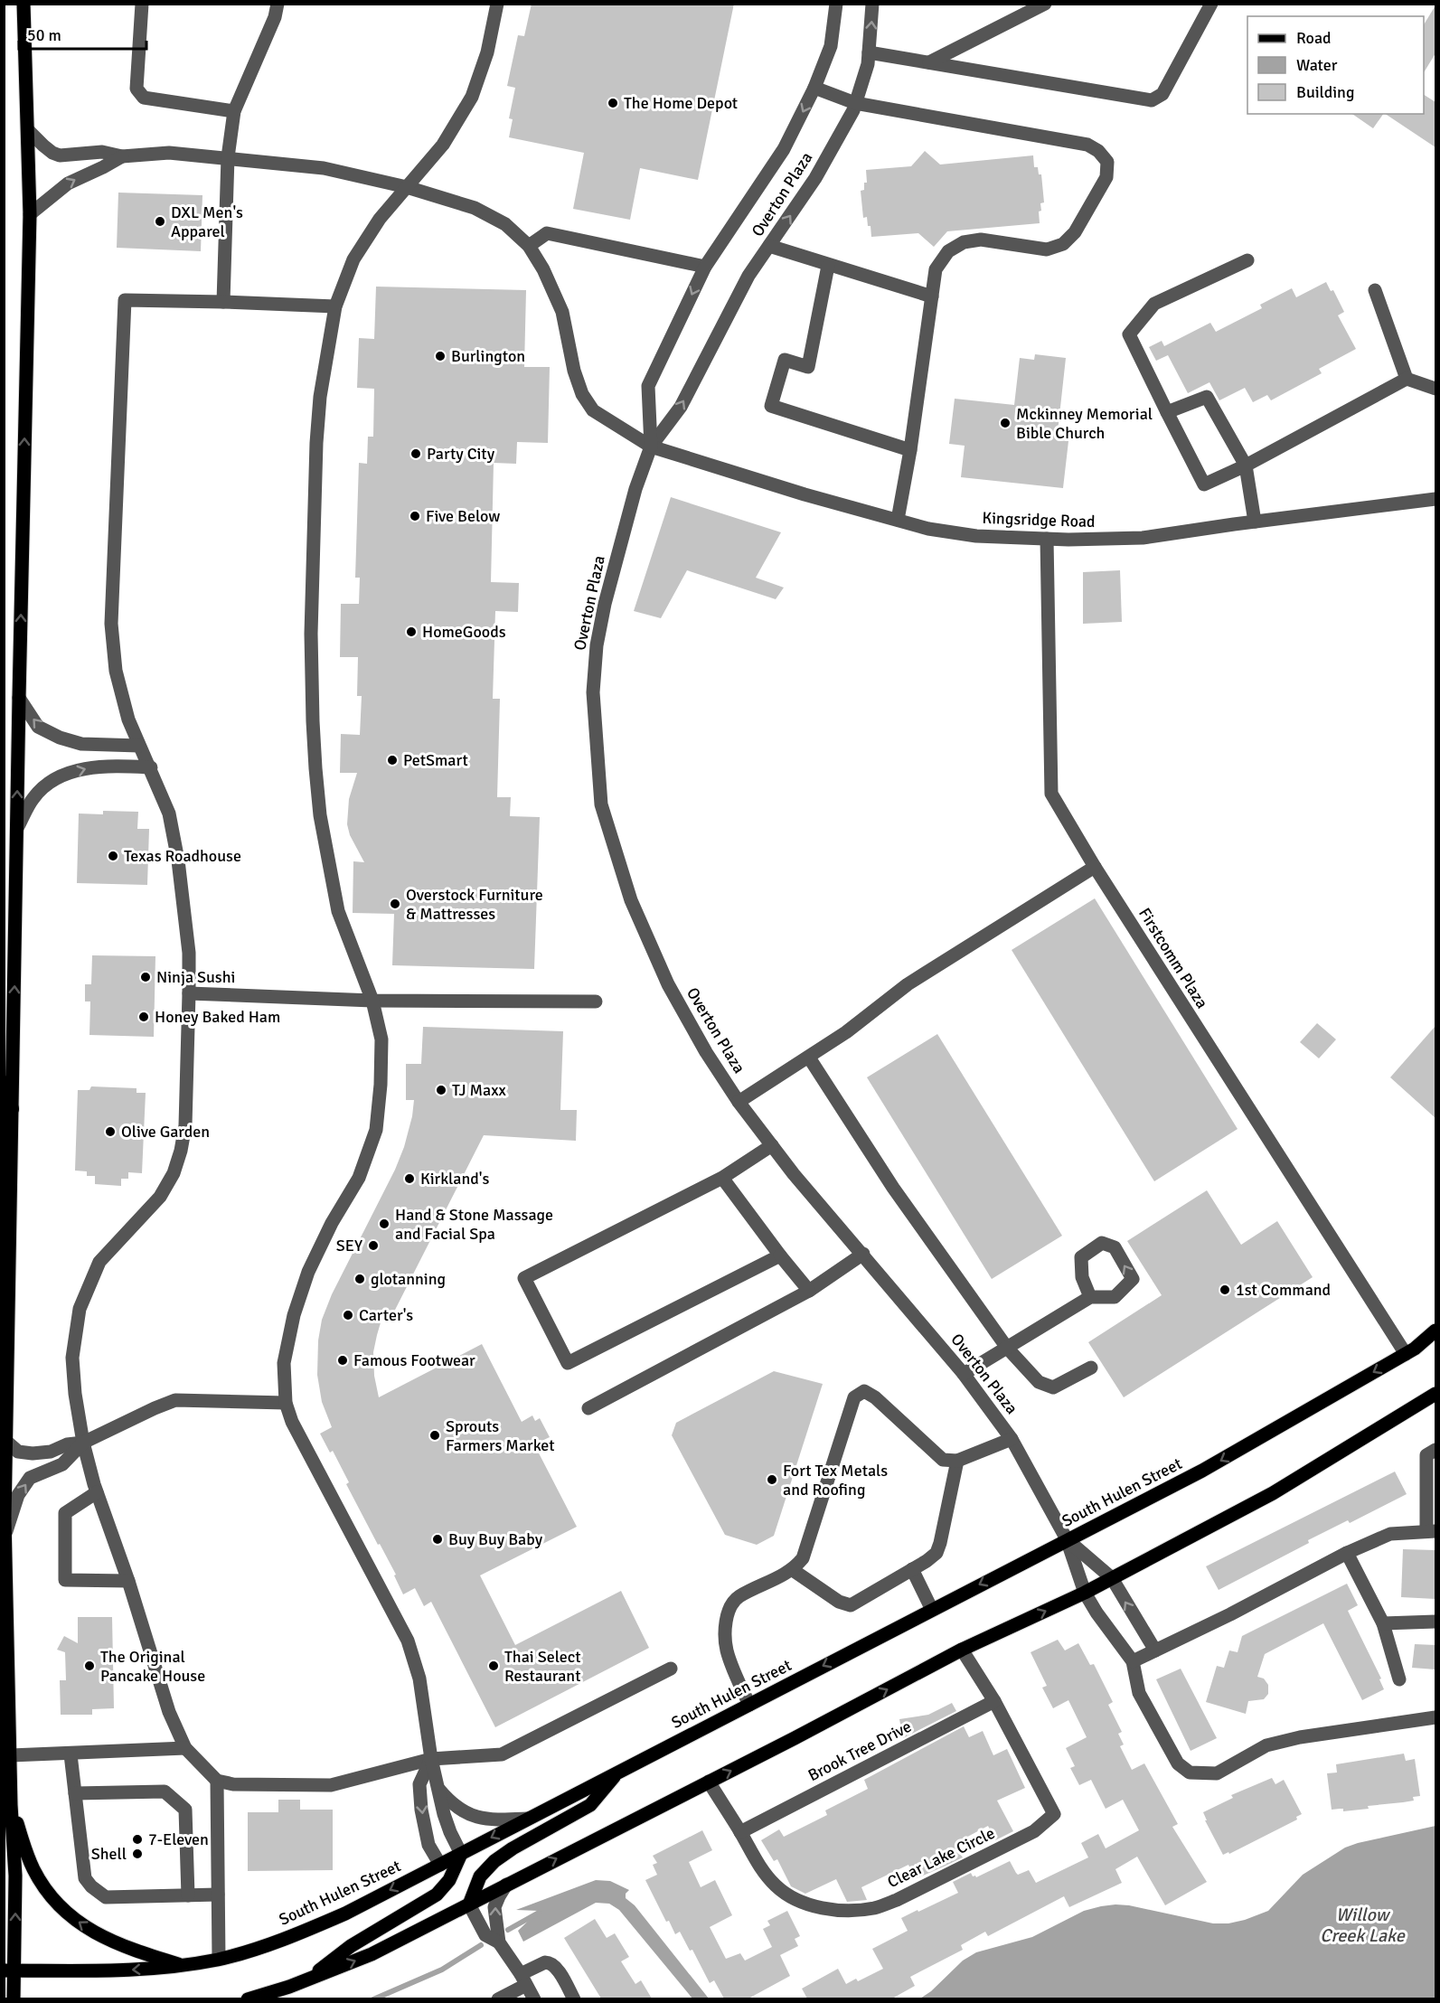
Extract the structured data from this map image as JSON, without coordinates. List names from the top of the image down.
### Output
{
  "streets": {
    "main road": ["South Hulen Street"],
    "street": [
      "Overton Plaza",
      "Kingsridge Road",
      "Firstcomm Plaza",
      "Brook Tree Drive",
      "Clear Lake Circle"
    ]
  },
  "crossings": [
    ["Overton Plaza", "Kingsridge Road"],
    ["Overton Plaza", "South Hulen Street"],
    ["Kingsridge Road", "Firstcomm Plaza"],
    ["Firstcomm Plaza", "South Hulen Street"],
    ["Brook Tree Drive", "Clear Lake Circle"]
  ],
  "water": ["Willow Creek Lake"],
  "places": [
    "The Home Depot",
    "DXL Men's Apparel",
    "Burlington",
    "Mckinney Memorial Bible Church",
    "Party City",
    "Five Below",
    "HomeGoods",
    "PetSmart",
    "Texas Roadhouse",
    "Overstock Furniture & Mattresses",
    "Ninja Sushi",
    "Honey Baked Ham",
    "TJ Maxx",
    "Olive Garden",
    "Kirkland's",
    "Hand & Stone Massage and Facial Spa",
    "SEY",
    "glotanning",
    "1st Command",
    "Carter's",
    "Famous Footwear",
    "Sprouts Farmers Market",
    "Fort Tex Metals and Roofing",
    "Buy Buy Baby",
    "The Original Pancake House",
    "Thai Select Restaurant",
    "7-Eleven",
    "Shell"
  ],
  "legend": ["Road", "Water", "Building"],
  "scale_bar": "50 m"
}
